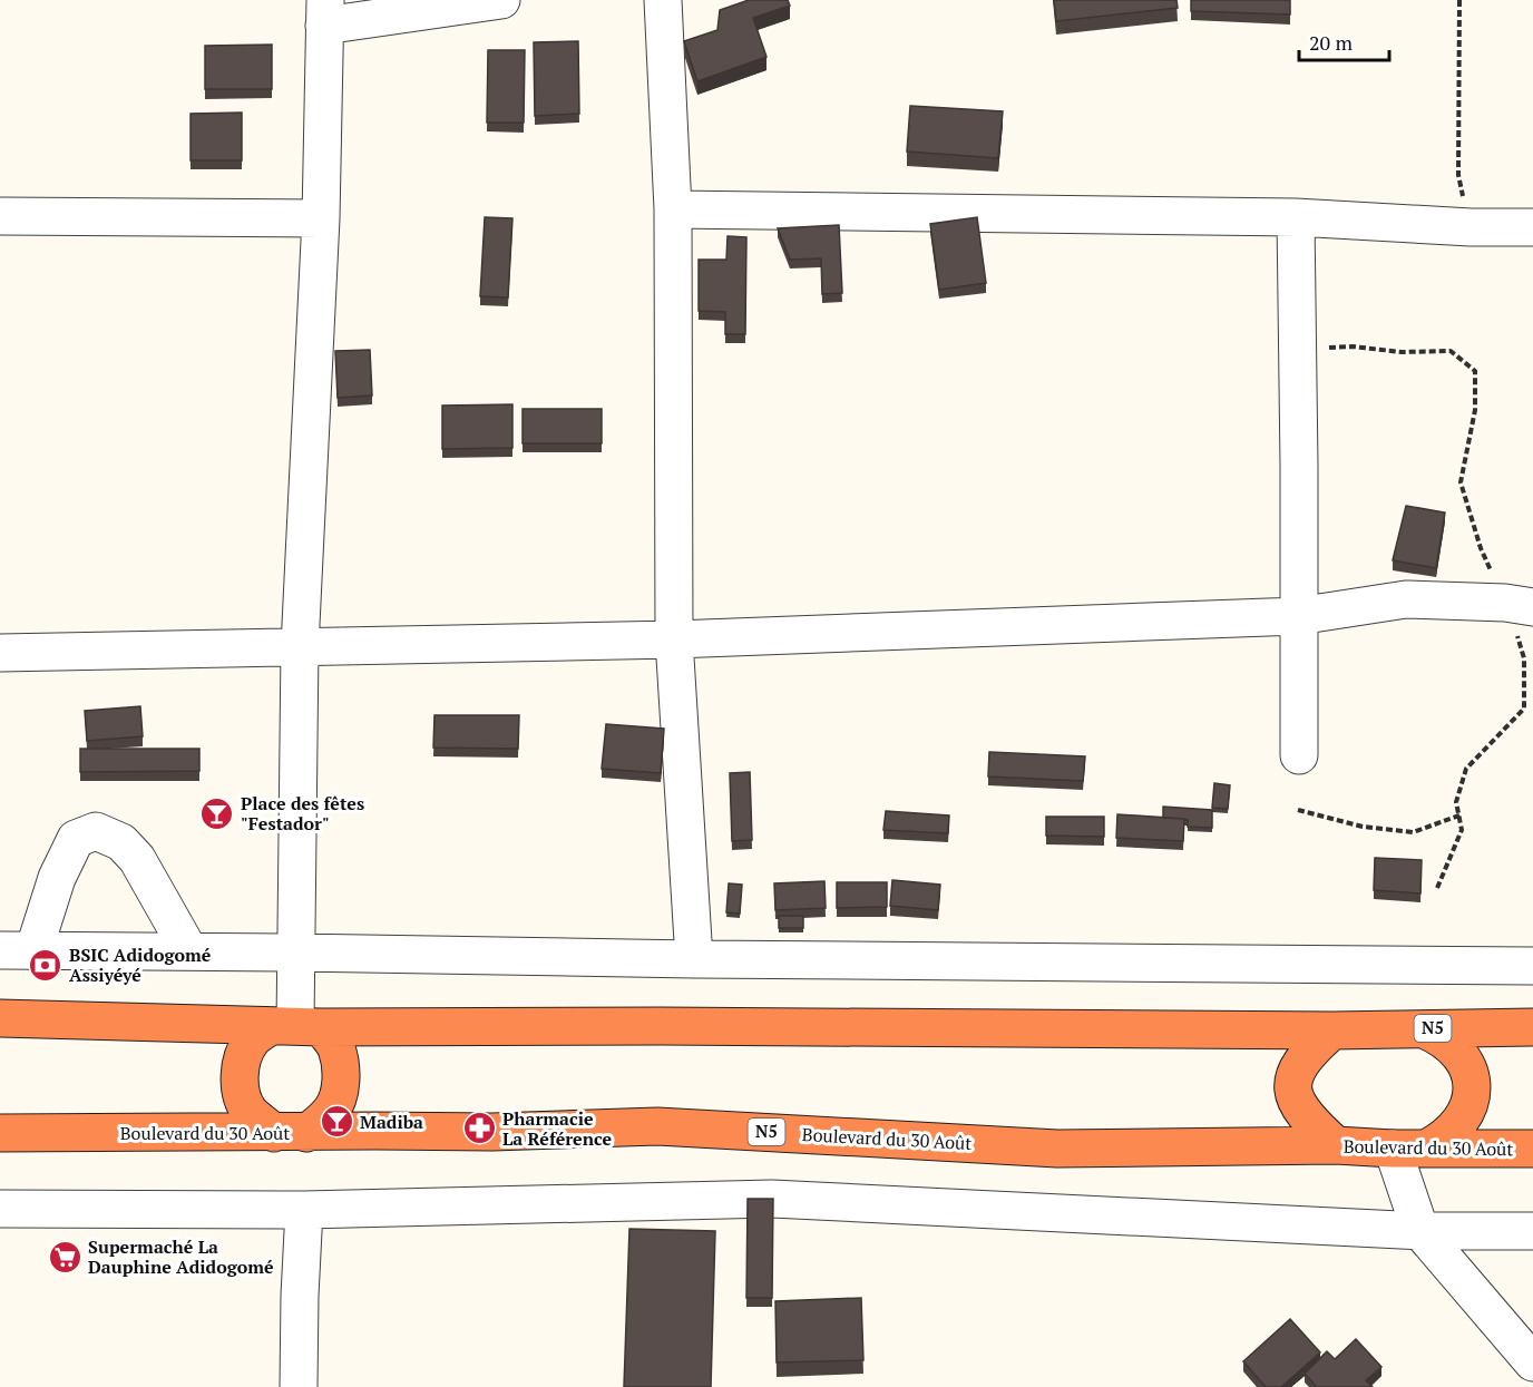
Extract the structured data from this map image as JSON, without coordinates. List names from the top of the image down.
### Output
{
  "streets": {
    "highway": ["N5", "Boulevard du 30 Août"]
  },
  "crossings": [
    ["N5", "Boulevard du 30 Août"]
  ],
  "places": {
    "bar": ["Place des fêtes \"Festador\"", "Madiba"],
    "bank": ["BSIC Adidogomé Assiyéyé"],
    "pharmacy": ["Pharmacie La Référence"],
    "supermarket": ["Supermaché La Dauphine Adidogomé"]
  },
  "scale_bar": "20 m"
}
